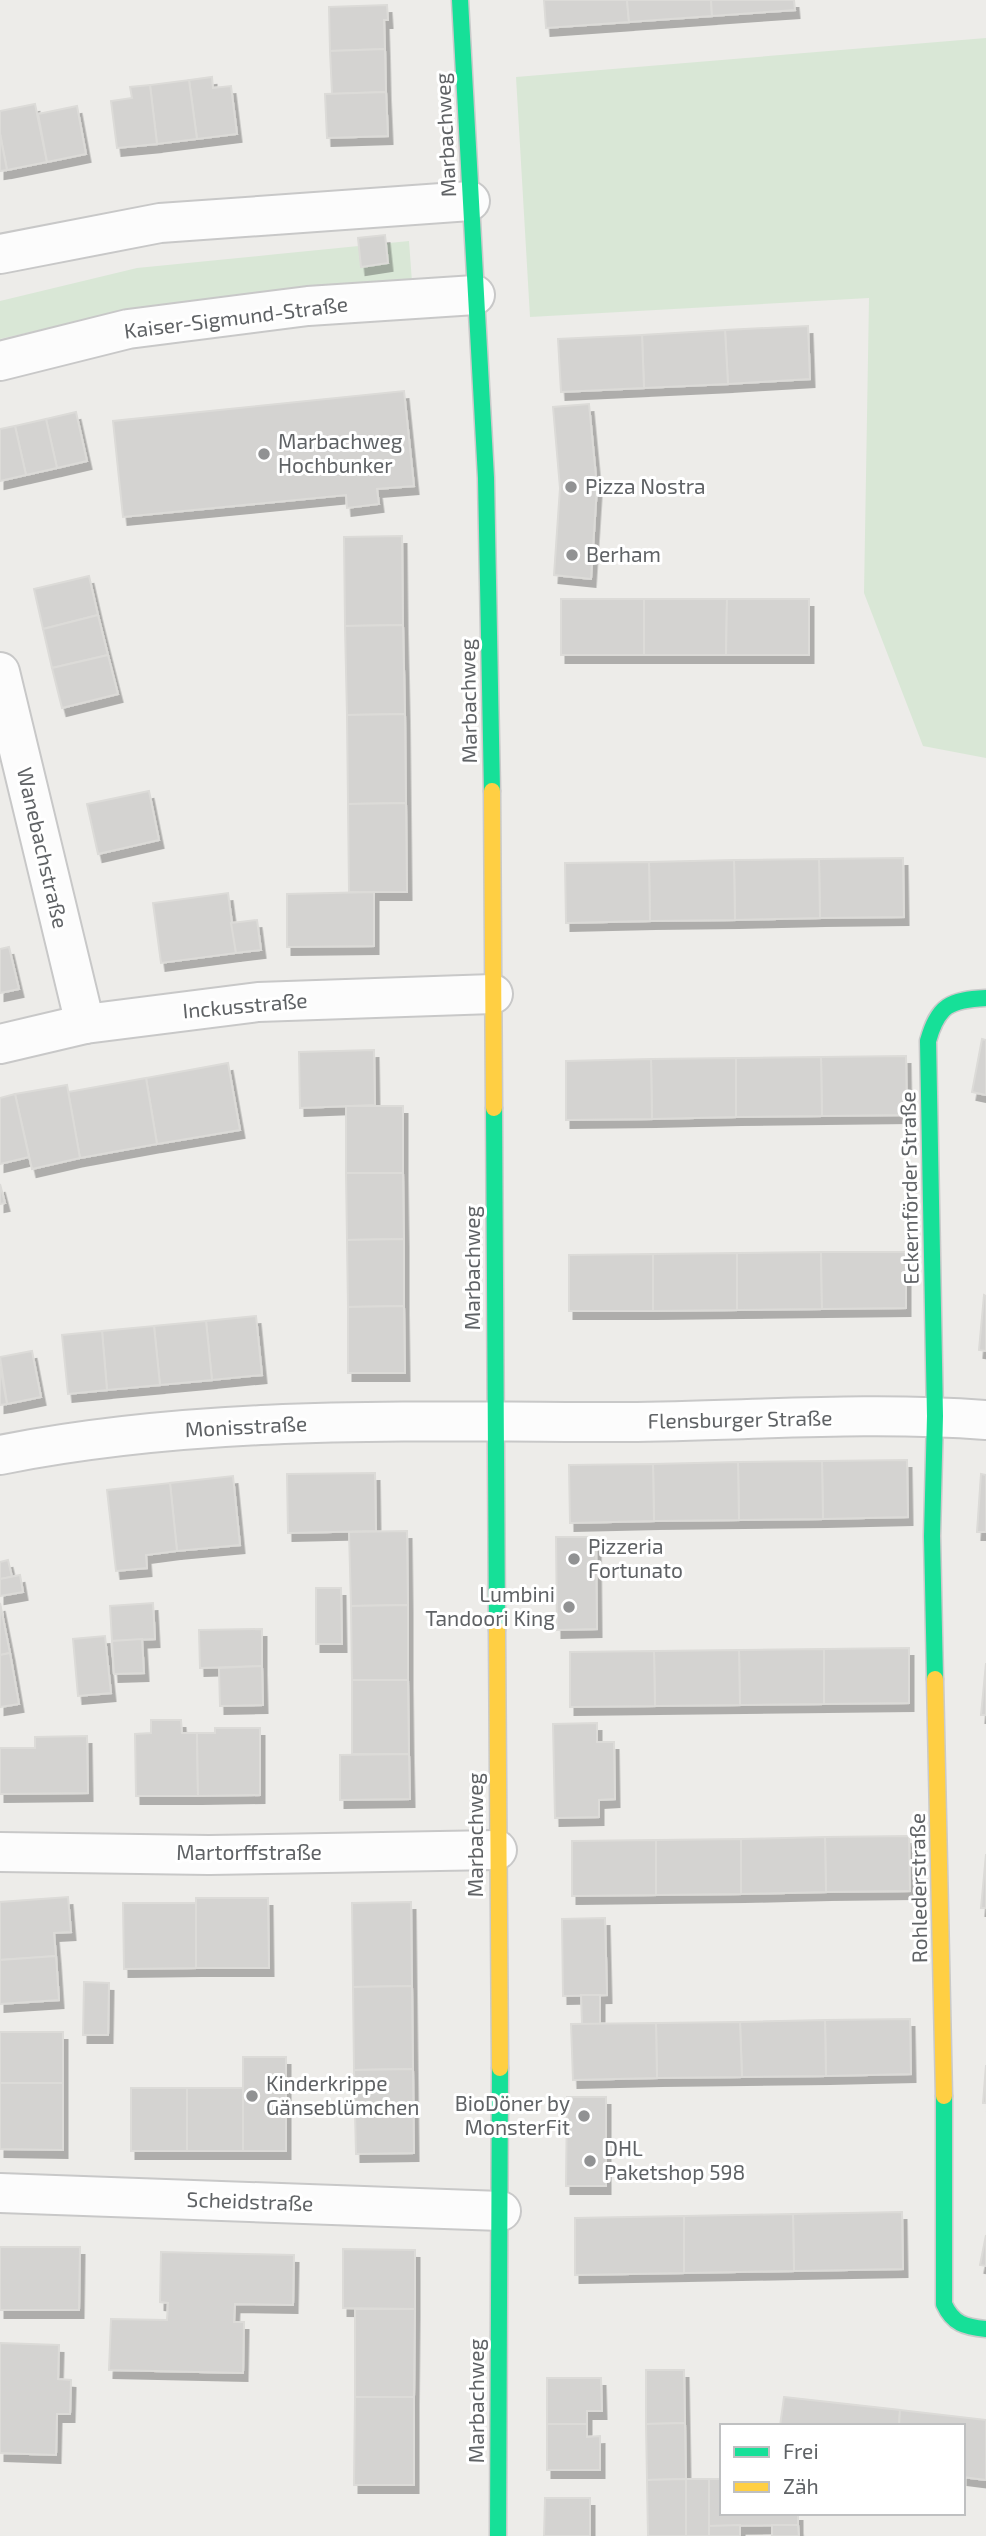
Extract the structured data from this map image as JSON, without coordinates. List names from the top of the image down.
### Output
{
  "streets": {
    "main road": ["Marbachweg", "Eckernförder Straße", "Rohlederstraße"],
    "street": [
      "Kaiser-Sigmund-Straße",
      "Wanebachstraße",
      "Inckusstraße",
      "Flensburger Straße",
      "Monisstraße",
      "Martorffstraße",
      "Scheidstraße"
    ]
  },
  "crossings": [
    ["Marbachweg", "Kaiser-Sigmund-Straße"],
    ["Marbachweg", "Inckusstraße"],
    ["Marbachweg", "Flensburger Straße"],
    ["Marbachweg", "Monisstraße"],
    ["Marbachweg", "Martorffstraße"],
    ["Marbachweg", "Scheidstraße"],
    ["Wanebachstraße", "Inckusstraße"],
    ["Eckernförder Straße", "Flensburger Straße"],
    ["Eckernförder Straße", "Rohlederstraße"],
    ["Flensburger Straße", "Monisstraße"],
    ["Flensburger Straße", "Rohlederstraße"]
  ],
  "places": [
    "Marbachweg Hochbunker",
    "Pizza Nostra",
    "Berham",
    "Pizzeria Fortunato",
    "Lumbini Tandoori King",
    "Kinderkrippe Gänseblümchen",
    "BioDöner by MonsterFit",
    "DHL Paketshop 598"
  ],
  "legend": ["Frei", "Zäh"]
}
